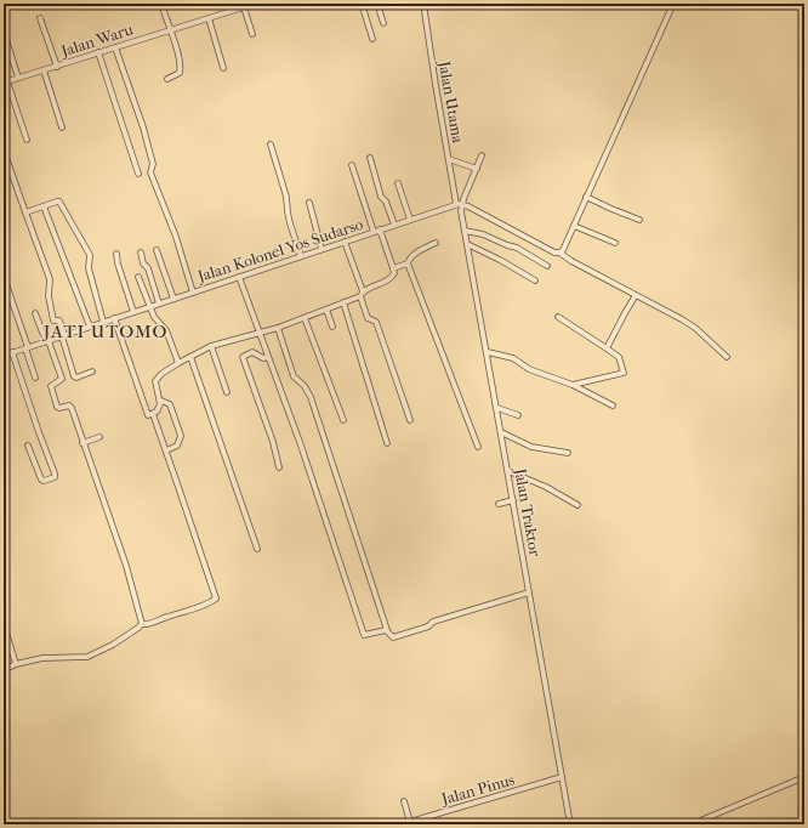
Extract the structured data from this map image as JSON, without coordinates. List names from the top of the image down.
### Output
{
  "streets": {
    "street": [
      "Jalan Waru",
      "Jalan Utama",
      "Jalan Kolonel Yos Sudarso",
      "Jalan Traktor",
      "Jalan Pinus"
    ]
  },
  "crossings": [
    ["Jalan Utama", "Jalan Kolonel Yos Sudarso"],
    ["Jalan Utama", "Jalan Traktor"],
    ["Jalan Kolonel Yos Sudarso", "Jalan Traktor"],
    ["Jalan Traktor", "Jalan Pinus"]
  ],
  "districts": ["JATI UTOMO"]
}
